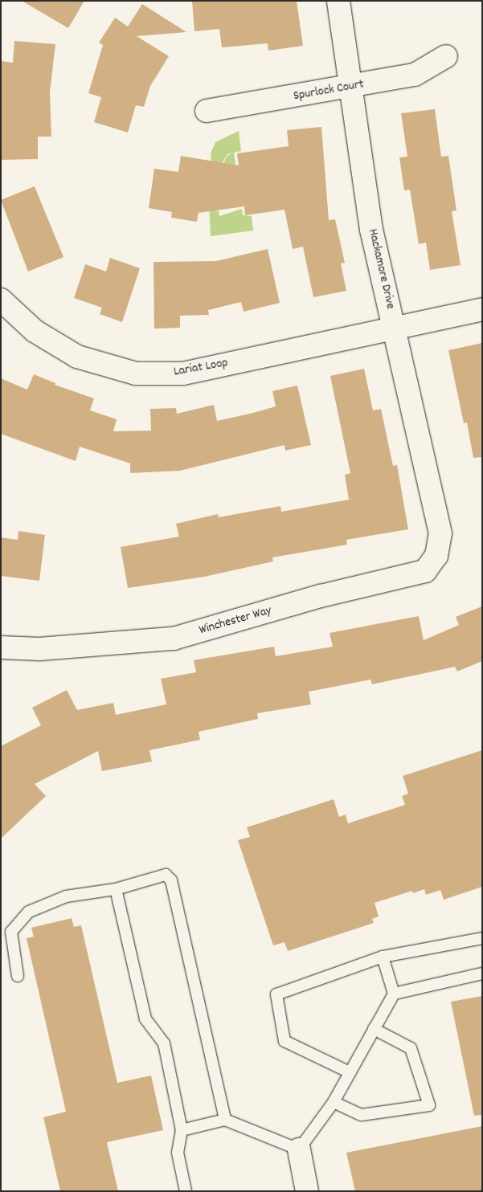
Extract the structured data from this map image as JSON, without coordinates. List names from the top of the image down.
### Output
{
  "streets": {
    "street": [
      "Spurlock Court",
      "Hackamore Drive",
      "Lariat Loop",
      "Winchester Way"
    ]
  },
  "crossings": [
    ["Spurlock Court", "Hackamore Drive"],
    ["Hackamore Drive", "Lariat Loop"],
    ["Hackamore Drive", "Winchester Way"]
  ]
}
